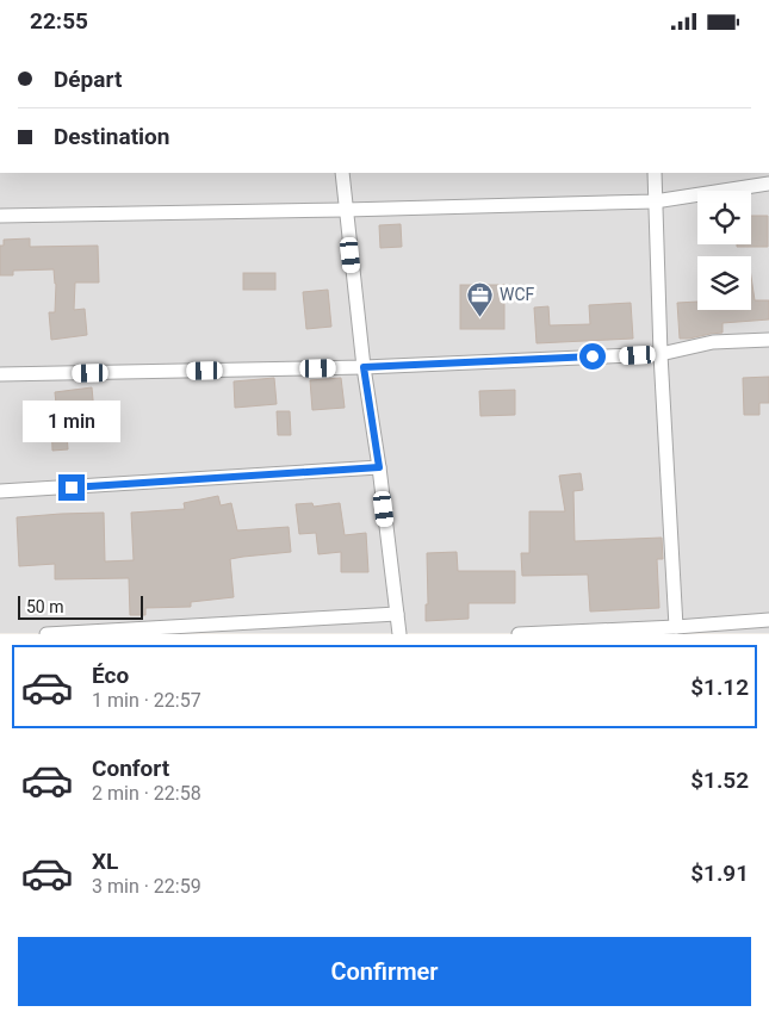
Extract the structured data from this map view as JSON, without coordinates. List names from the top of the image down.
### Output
{
  "places": {
    "office": ["WCF"]
  },
  "scale_bar": "50 m",
  "page": {
    "status": "22:55",
    "banner": ["Départ", "Destination"],
    "bubble": "1 min",
    "scale": "50 m",
    "list": [
      {
        "name": "Éco",
        "note": "1 min · 22:57",
        "value": "$1.12"
      },
      {
        "name": "Confort",
        "note": "2 min · 22:58",
        "value": "$1.52"
      },
      {
        "name": "XL",
        "note": "3 min · 22:59",
        "value": "$1.91"
      }
    ],
    "buttons": "Confirmer"
  }
}
